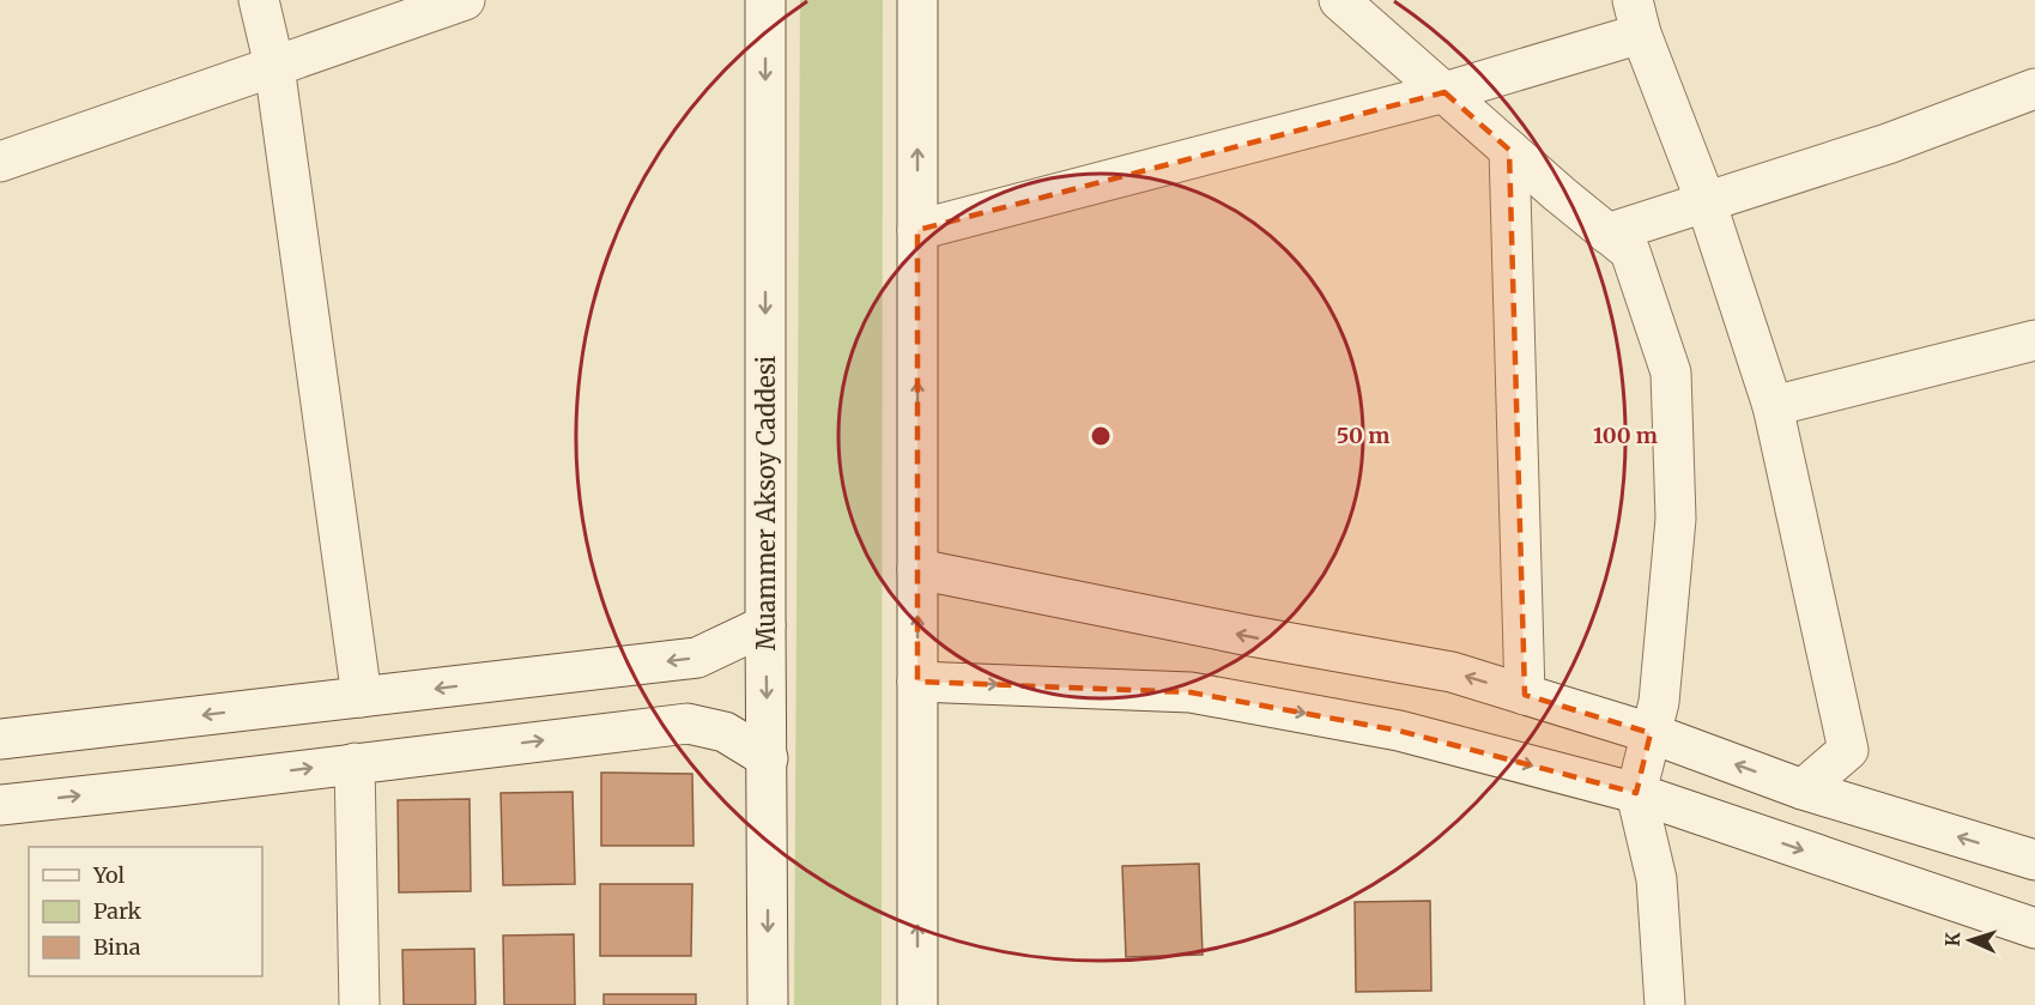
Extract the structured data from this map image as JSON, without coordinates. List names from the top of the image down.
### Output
{
  "streets": {
    "street": ["Muammer Aksoy Caddesi"]
  },
  "legend": ["Yol", "Park", "Bina"],
  "north": "left",
  "rings": ["50 m", "100 m"]
}
